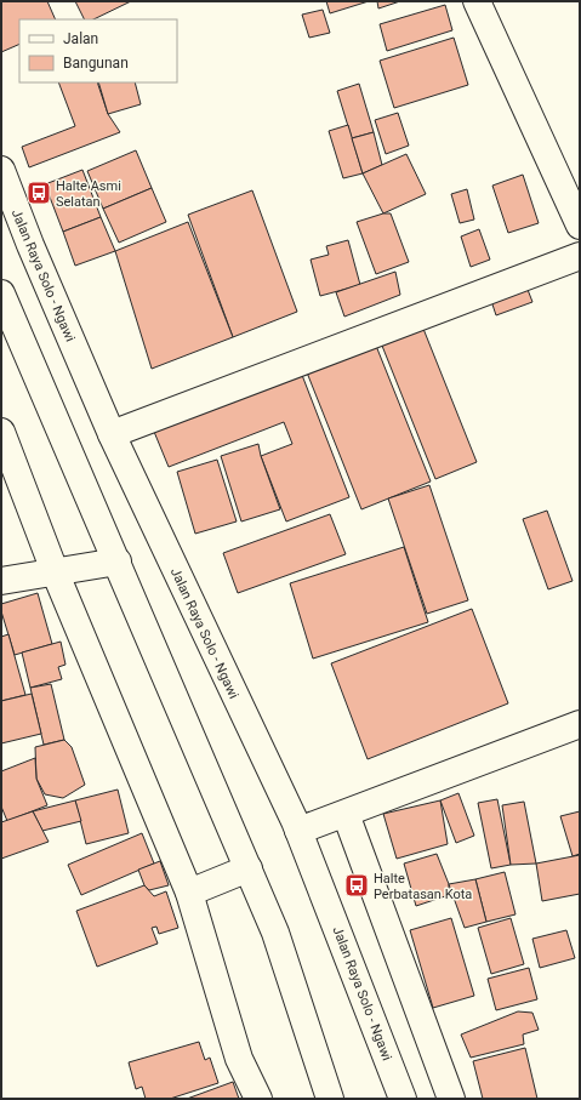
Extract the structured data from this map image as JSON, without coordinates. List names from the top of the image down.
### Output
{
  "streets": {
    "main road": ["Jalan Raya Solo - Ngawi"]
  },
  "places": {
    "bus stop": ["Halte Asmi Selatan", "Halte Perbatasan Kota"]
  },
  "legend": ["Jalan", "Bangunan"]
}
